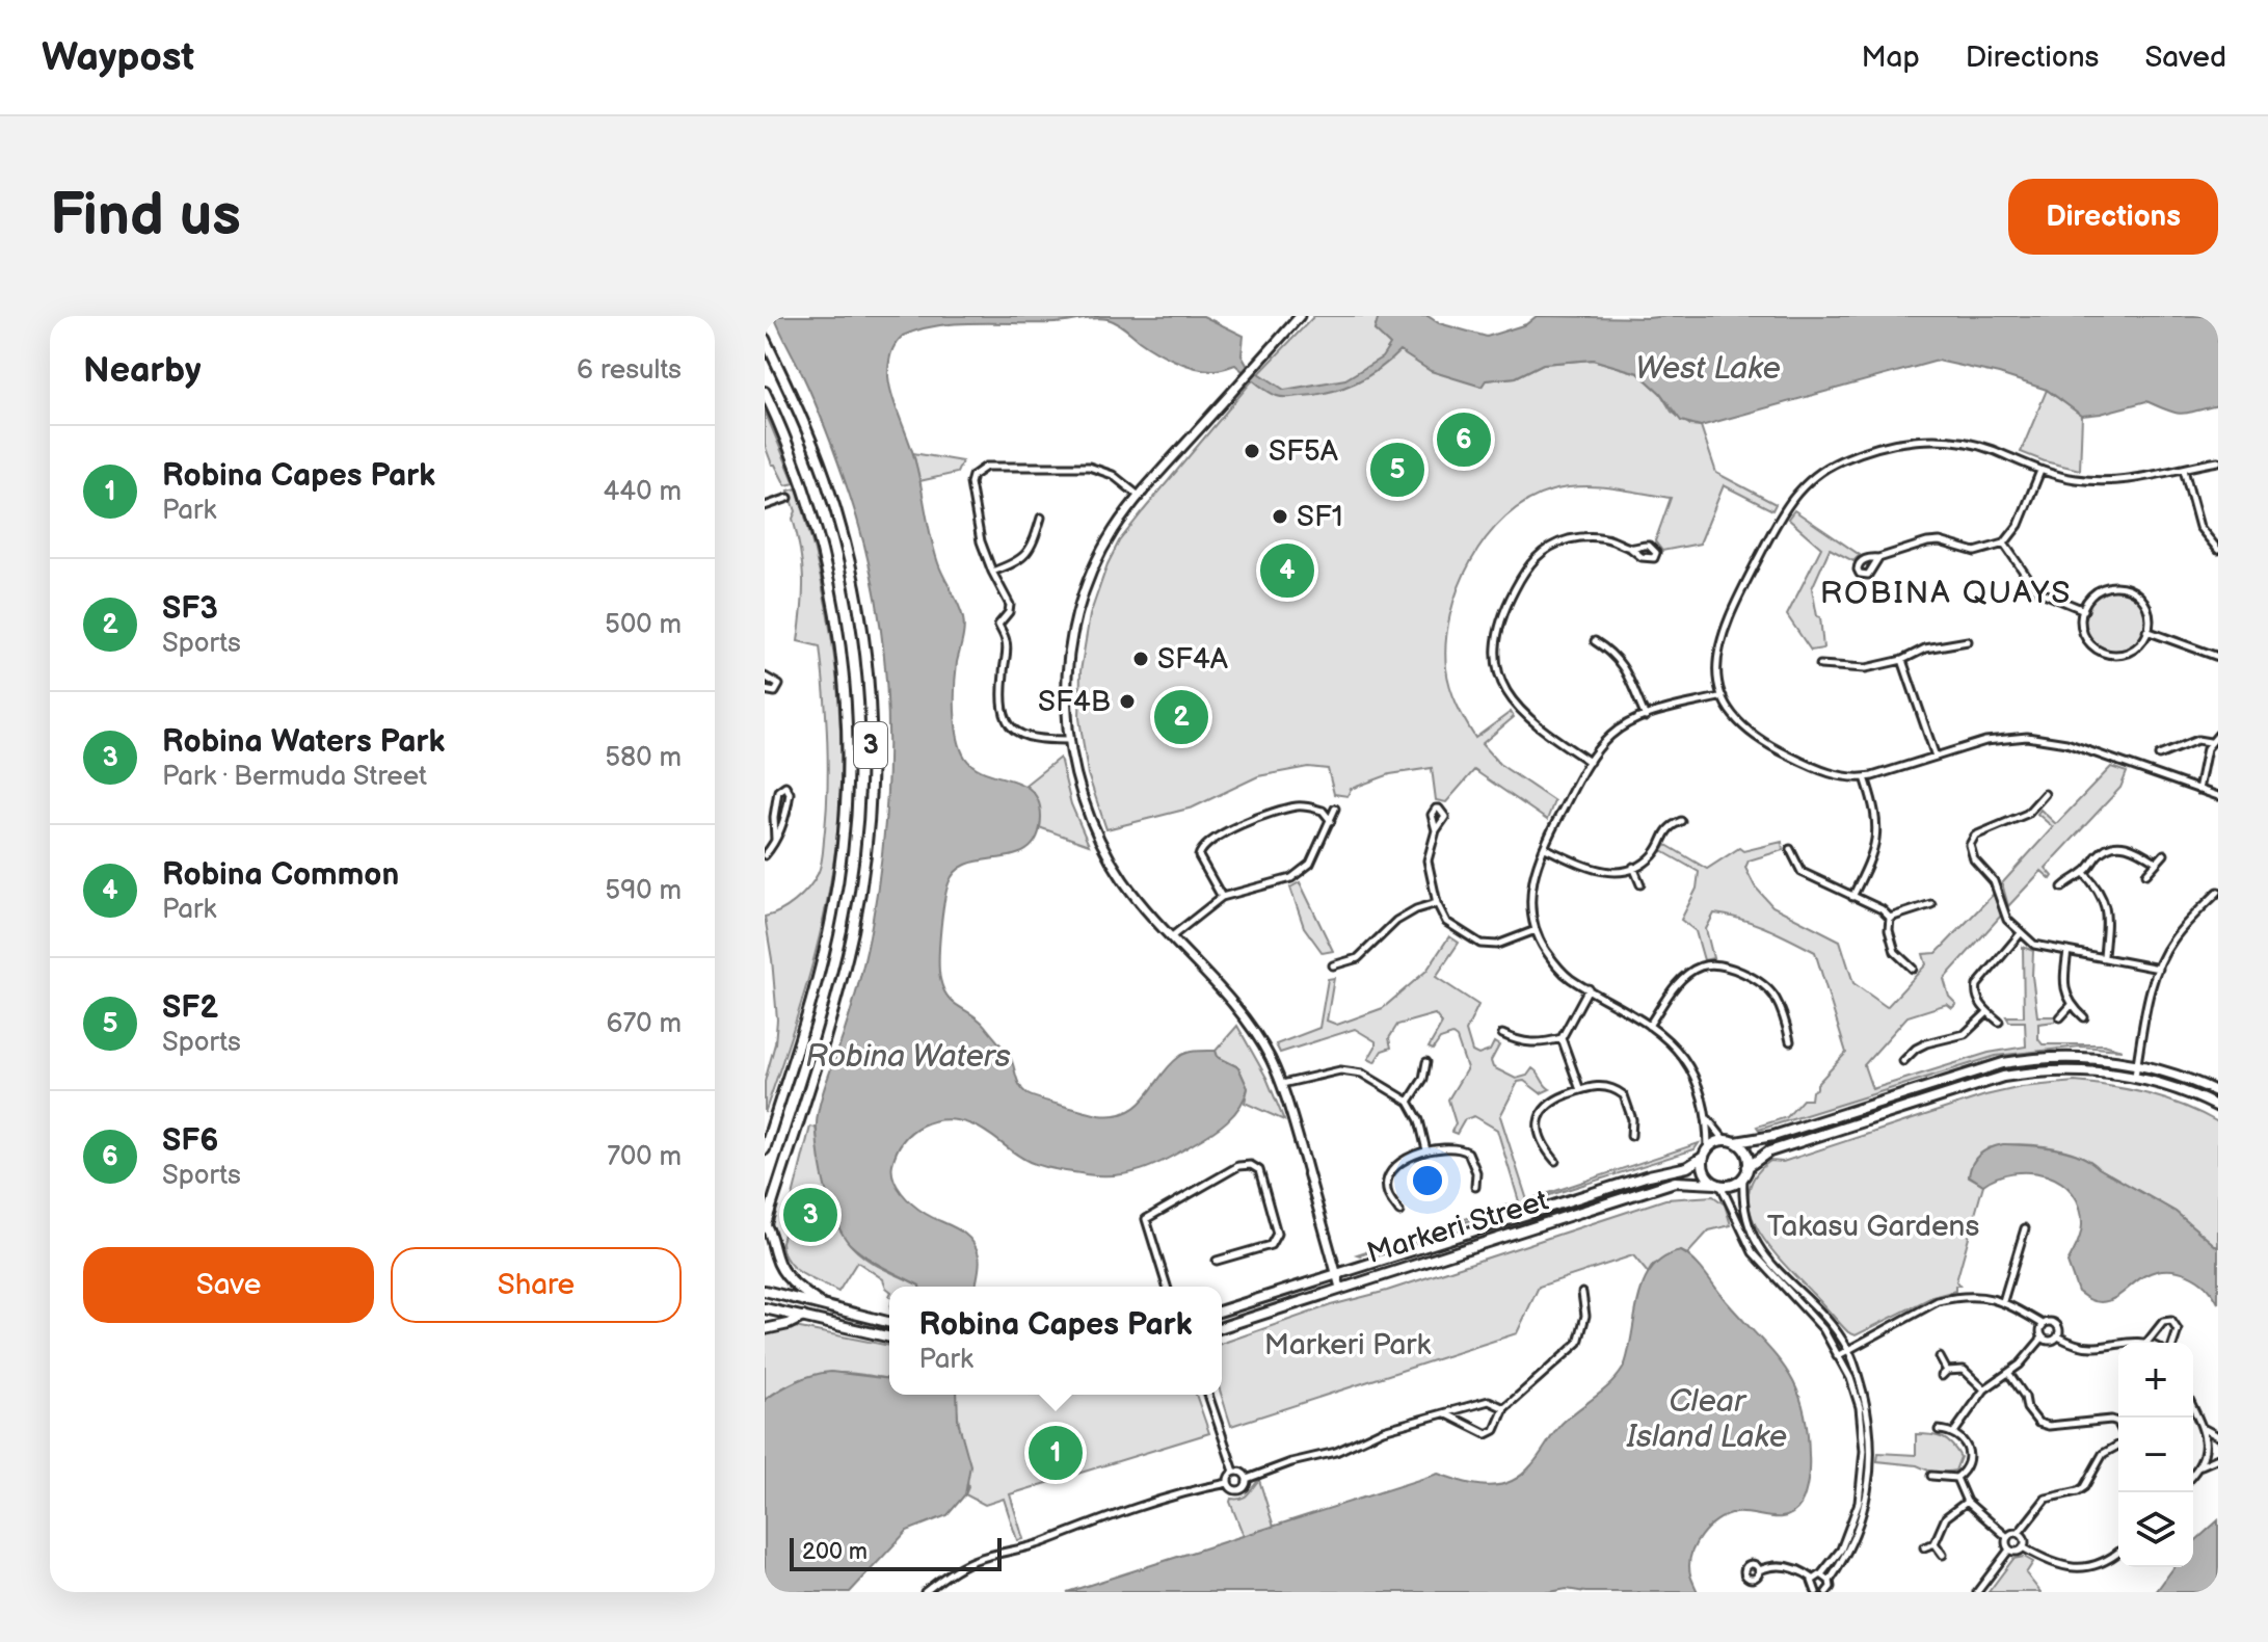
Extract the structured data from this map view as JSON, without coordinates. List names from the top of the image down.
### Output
{
  "streets": {
    "main road": ["3", "Markeri Street"]
  },
  "districts": ["ROBINA QUAYS"],
  "water": ["West Lake", "Robina Waters", "Clear Island Lake"],
  "parks": ["Takasu Gardens", "Markeri Park"],
  "places": [
    "SF5A",
    "SF1",
    "SF4A",
    "SF4B"
  ],
  "scale_bar": "200 m",
  "page": {
    "header": "Waypost",
    "nav": ["Map", "Directions", "Saved"],
    "buttons": [
      "Directions",
      ["Save", "Share"]
    ],
    "title": "Find us",
    "heading": ["Nearby", "6 results"],
    "pins": [
      "6",
      "5",
      "4",
      "2",
      "3",
      "1"
    ],
    "list": [
      {
        "mark": "1",
        "name": "Robina Capes Park",
        "note": "Park",
        "value": "440 m"
      },
      {
        "mark": "2",
        "name": "SF3",
        "note": "Sports",
        "value": "500 m"
      },
      {
        "mark": "3",
        "name": "Robina Waters Park",
        "note": "Park · Bermuda Street",
        "value": "580 m"
      },
      {
        "mark": "4",
        "name": "Robina Common",
        "note": "Park",
        "value": "590 m"
      },
      {
        "mark": "5",
        "name": "SF2",
        "note": "Sports",
        "value": "670 m"
      },
      {
        "mark": "6",
        "name": "SF6",
        "note": "Sports",
        "value": "700 m"
      }
    ],
    "popup": ["Robina Capes Park", "Park"],
    "map_buttons": ["+", "−"],
    "scale": "200 m"
  }
}
